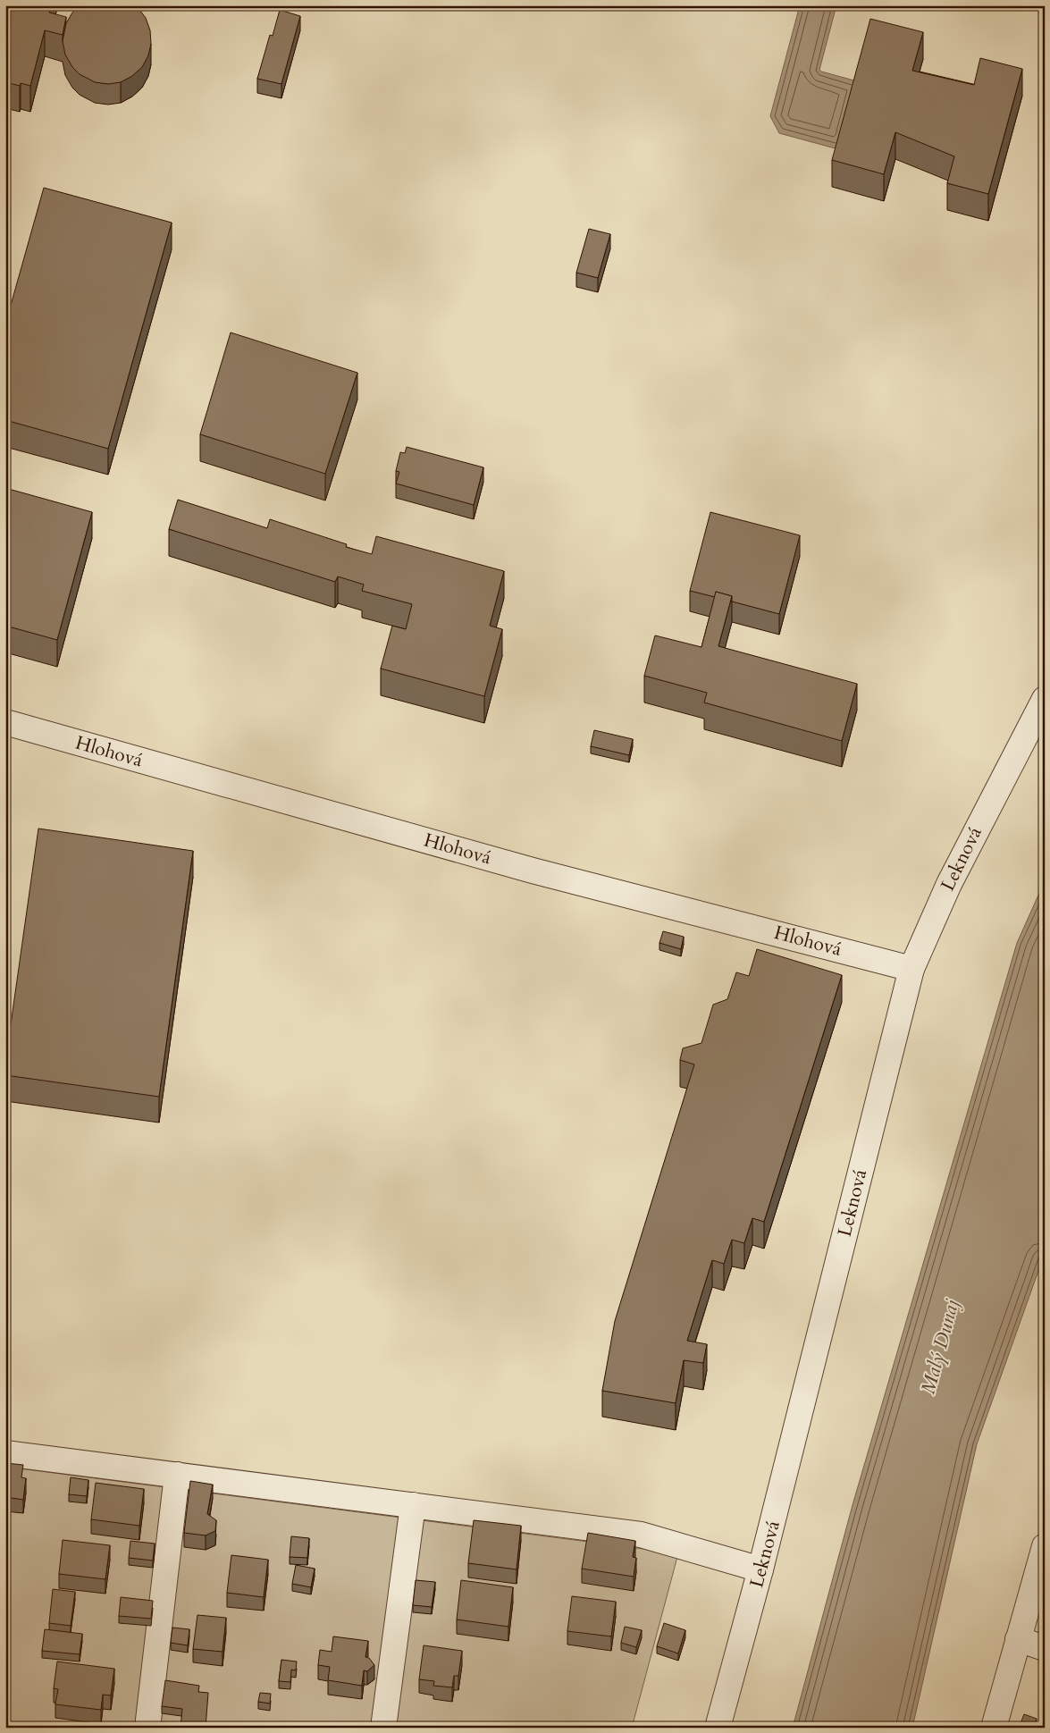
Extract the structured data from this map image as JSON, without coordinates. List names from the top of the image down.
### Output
{
  "streets": {
    "street": ["Hlohová", "Leknová"]
  },
  "crossings": [
    ["Hlohová", "Leknová"]
  ],
  "water": ["Malý Dunaj"]
}
